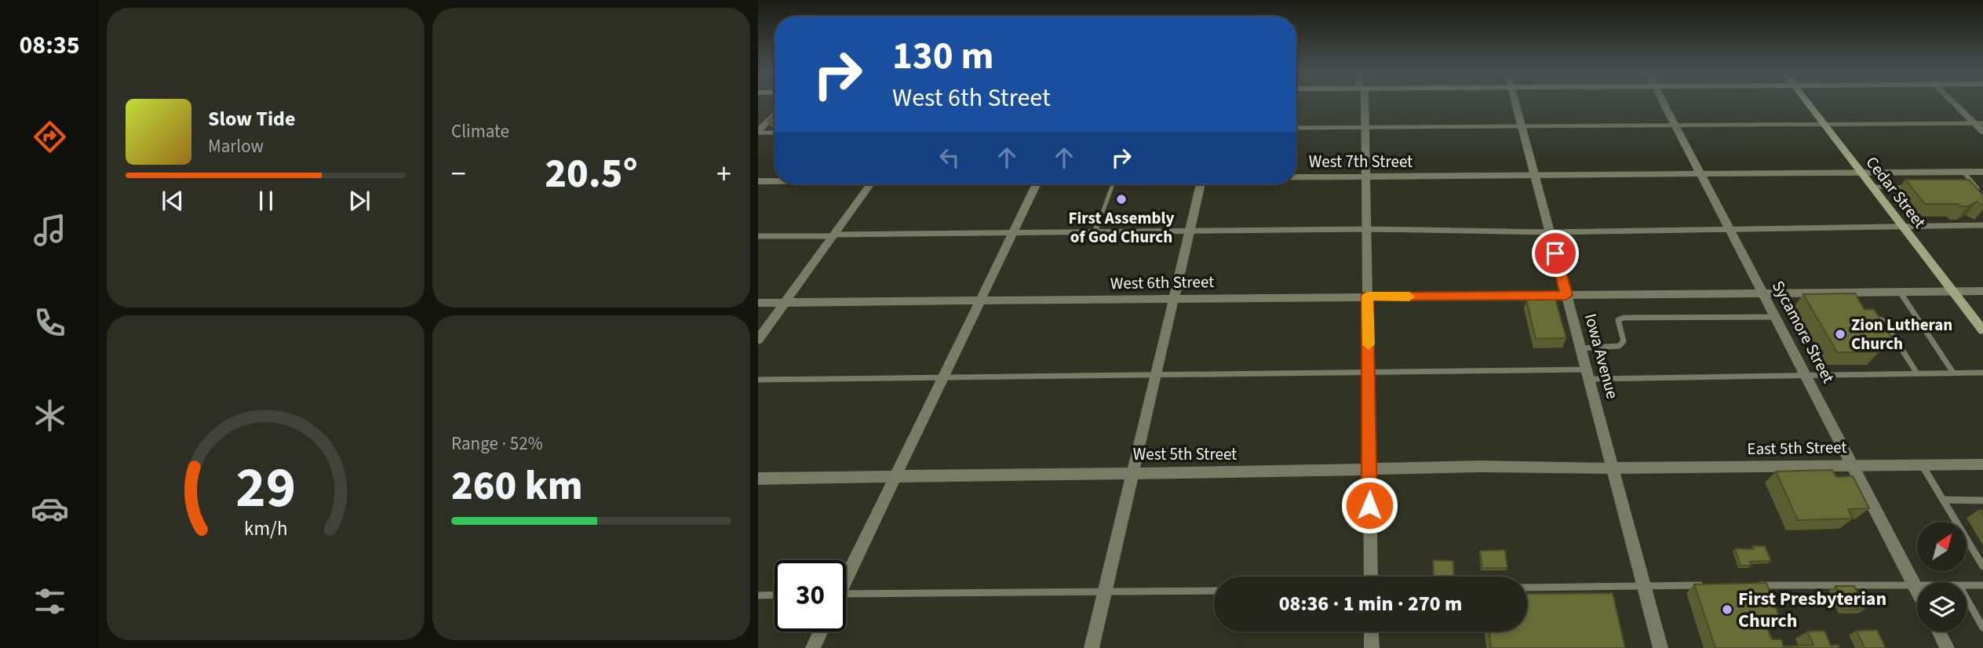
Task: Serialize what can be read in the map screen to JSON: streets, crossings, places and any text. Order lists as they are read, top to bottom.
{
  "streets": {
    "main road": ["Cedar Street"],
    "street": [
      "West 7th Street",
      "West 6th Street",
      "Sycamore Street",
      "Iowa Avenue",
      "East 5th Street",
      "West 5th Street"
    ]
  },
  "crossings": [
    ["West 7th Street", "Cedar Street"],
    ["West 7th Street", "Sycamore Street"],
    ["West 7th Street", "Iowa Avenue"],
    ["Cedar Street", "West 6th Street"],
    ["West 6th Street", "Sycamore Street"],
    ["West 6th Street", "Iowa Avenue"],
    ["Sycamore Street", "East 5th Street"],
    ["Iowa Avenue", "East 5th Street"],
    ["Iowa Avenue", "West 5th Street"],
    ["East 5th Street", "West 5th Street"]
  ],
  "places": ["First Assembly of God Church", "Zion Lutheran Church", "First Presbyterian Church"],
  "north": "top right",
  "page": {
    "tabs": "08:35",
    "tile": [
      "Climate",
      ["Range · 52%", "260 km"]
    ],
    "turn": ["130 m", "West 6th Street"],
    "song": ["Slow Tide", "Marlow"],
    "heat": ["−", "20.5°", "+"],
    "limit": "30",
    "trip": "08:36 · 1 min · 270 m",
    "gauge": ["29", "km/h"]
  }
}
